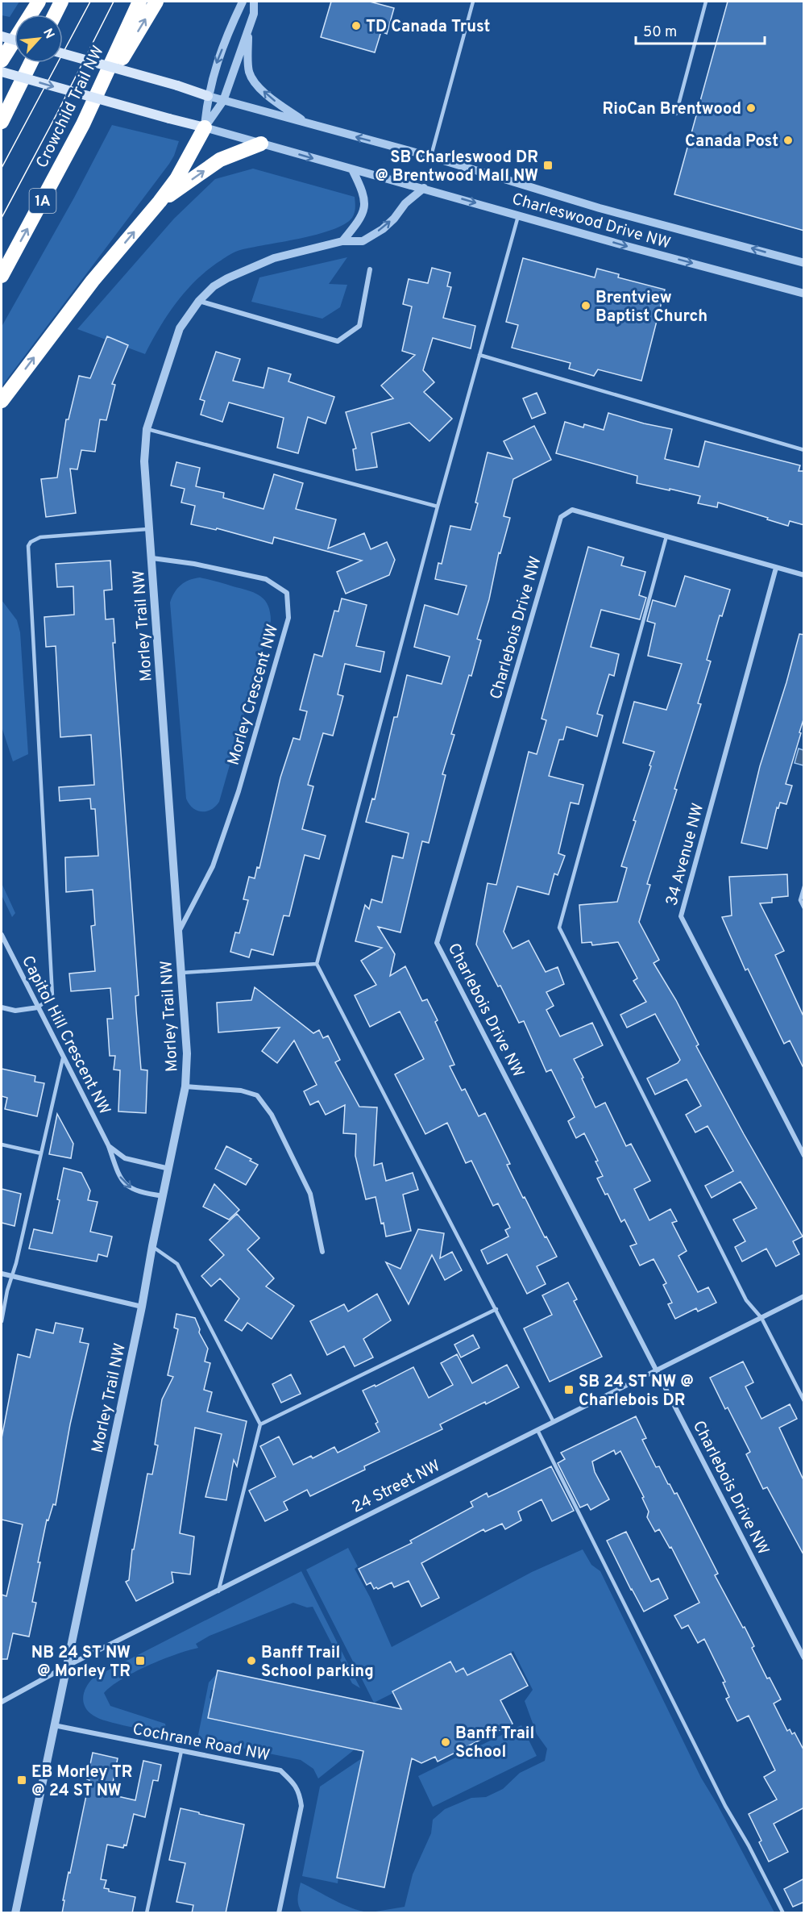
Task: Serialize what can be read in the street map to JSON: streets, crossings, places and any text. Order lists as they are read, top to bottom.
{
  "streets": {
    "highway": ["Crowchild Trail NW", "1A"],
    "street": [
      "Charleswood Drive NW",
      "Morley Trail NW",
      "Charlebois Drive NW",
      "Morley Crescent NW",
      "34 Avenue NW",
      "Capitol Hill Crescent NW",
      "24 Street NW",
      "Cochrane Road NW"
    ]
  },
  "crossings": [
    ["Charleswood Drive NW", "Morley Trail NW"],
    ["Morley Trail NW", "Morley Crescent NW"],
    ["Morley Trail NW", "Capitol Hill Crescent NW"],
    ["Morley Trail NW", "24 Street NW"],
    ["Morley Trail NW", "Cochrane Road NW"],
    ["Charlebois Drive NW", "34 Avenue NW"],
    ["Charlebois Drive NW", "24 Street NW"]
  ],
  "places": {
    "other": [
      "TD Canada Trust",
      "RioCan Brentwood",
      "Canada Post",
      "Brentview Baptist Church",
      "Banff Trail School parking",
      "Banff Trail School"
    ],
    "transit": [
      "SB Charleswood DR @ Brentwood Mall NW",
      "SB 24 ST NW @ Charlebois DR",
      "NB 24 ST NW @ Morley TR",
      "EB Morley TR @ 24 ST NW"
    ]
  },
  "scale_bar": "50 m",
  "north": "top right"
}
